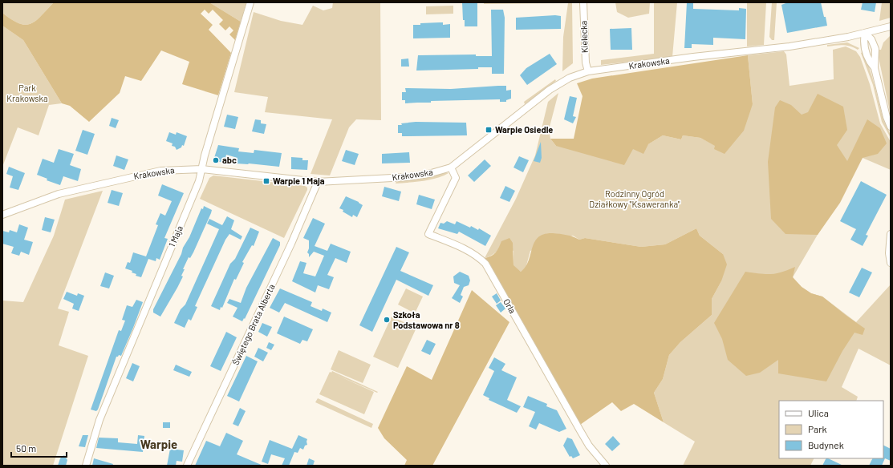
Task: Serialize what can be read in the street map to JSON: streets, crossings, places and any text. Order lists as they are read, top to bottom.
{
  "streets": {
    "street": [
      "Kielecka",
      "Krakowska",
      "1 Maja",
      "Orla",
      "Świętego Brata Alberta"
    ]
  },
  "crossings": [
    ["Kielecka", "Krakowska"],
    ["Krakowska", "1 Maja"],
    ["Krakowska", "Orla"],
    ["Krakowska", "Świętego Brata Alberta"]
  ],
  "districts": ["Warpie"],
  "parks": ["Park Krakowska", "Rodzinny Ogród Działkowy \"Ksaweranka\""],
  "places": {
    "transit": ["Warpie Osiedle", "Warpie 1 Maja"],
    "other": ["abc", "Szkoła Podstawowa nr 8"]
  },
  "legend": ["Ulica", "Park", "Budynek"],
  "scale_bar": "50 m"
}
